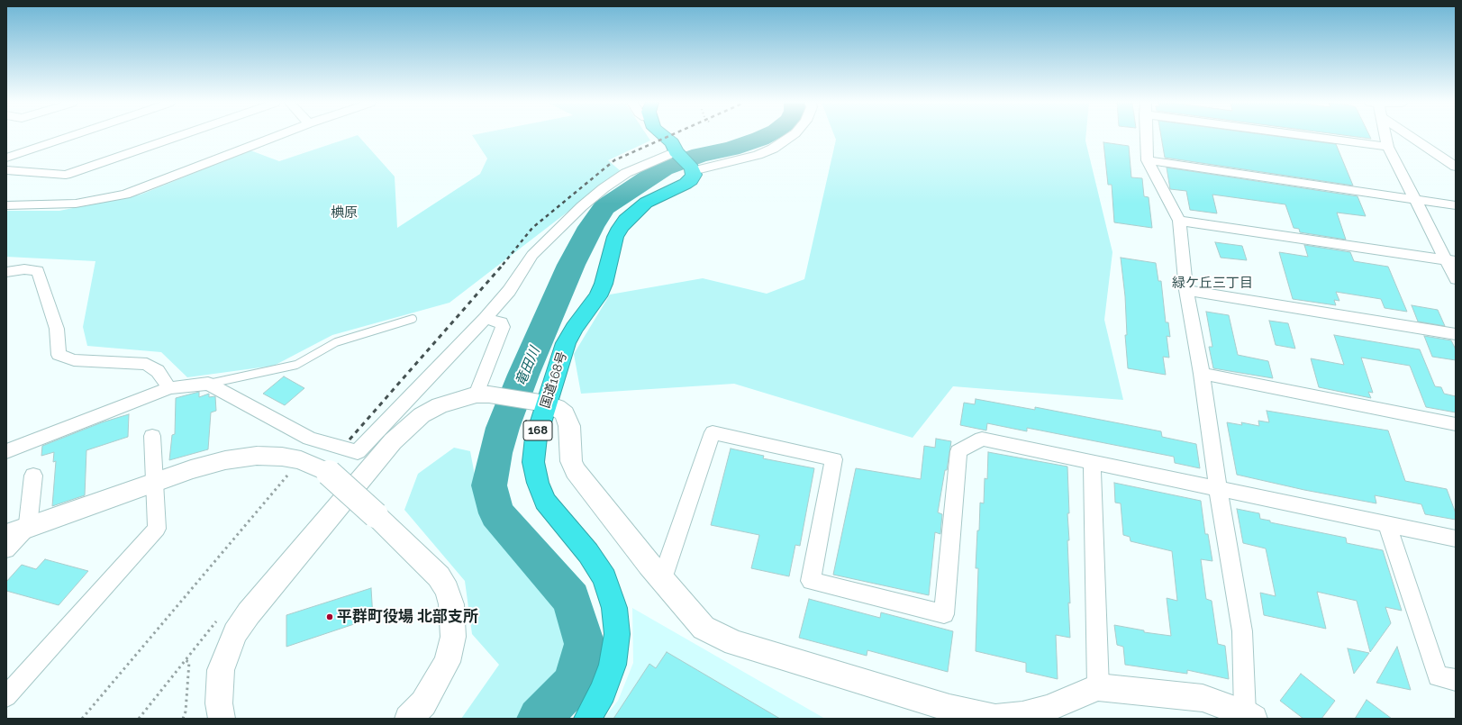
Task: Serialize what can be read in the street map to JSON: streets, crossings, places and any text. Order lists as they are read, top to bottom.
{
  "streets": {
    "highway": ["国道168号", "168"]
  },
  "districts": ["椣原", "緑ケ丘三丁目"],
  "water": ["竜田川"],
  "places": ["平群町役場 北部支所"]
}
